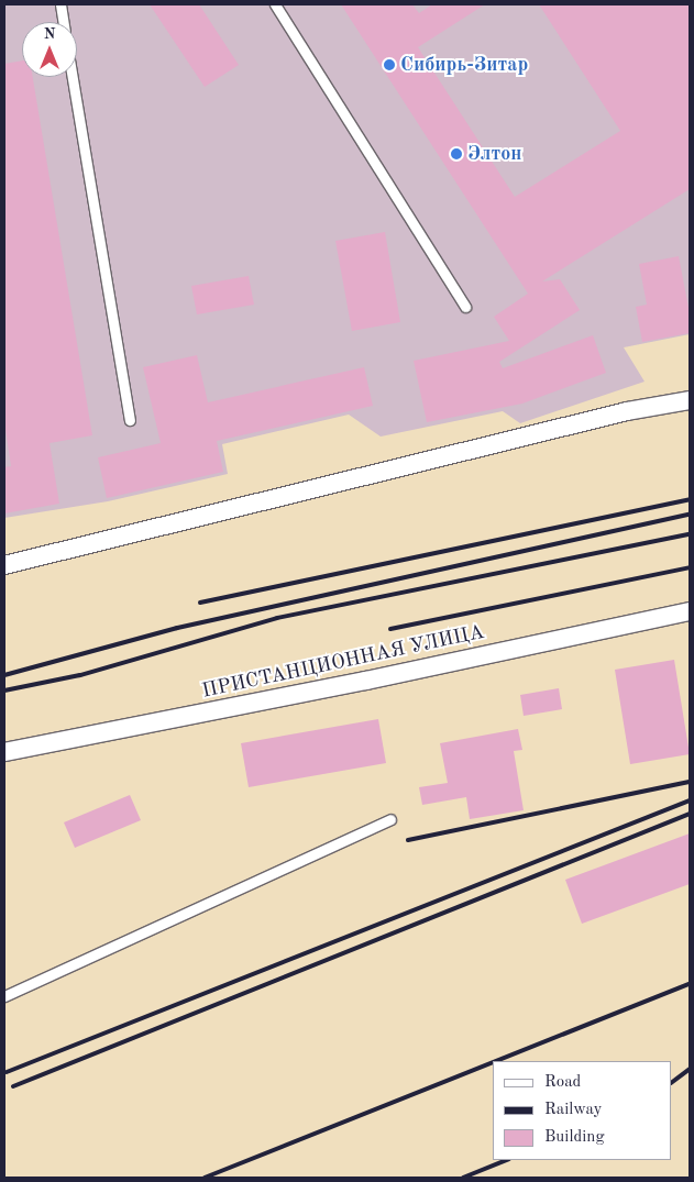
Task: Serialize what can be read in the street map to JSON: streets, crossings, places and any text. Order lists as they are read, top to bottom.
{
  "streets": {
    "street": ["ПРИСТАНЦИОННАЯ УЛИЦА"]
  },
  "places": ["Сибирь-Зитар", "Элтон"],
  "legend": ["Road", "Railway", "Building"],
  "north": "top"
}
